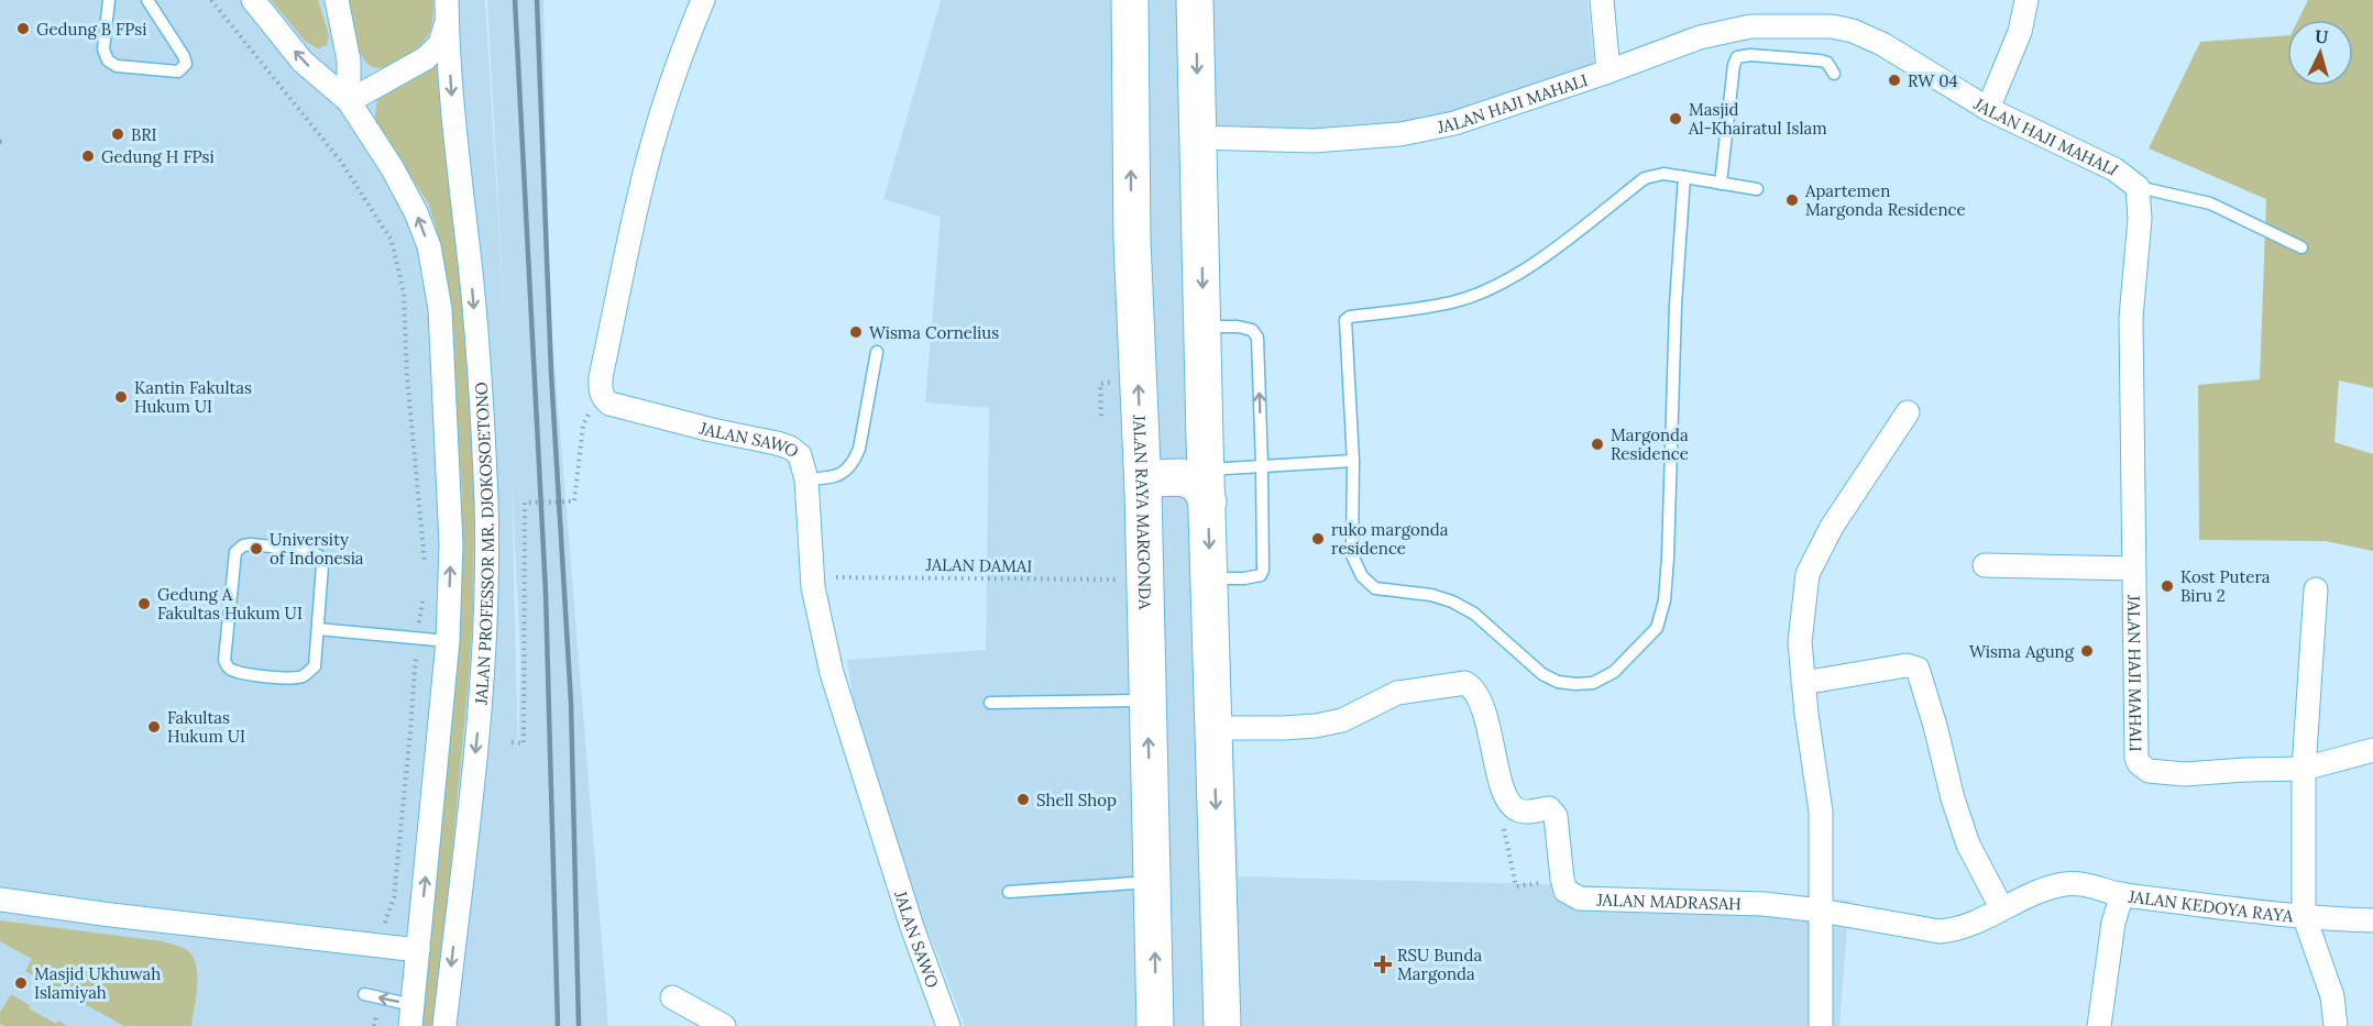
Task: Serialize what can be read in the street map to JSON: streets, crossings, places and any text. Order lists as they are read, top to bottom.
{
  "streets": {
    "main road": ["JALAN RAYA MARGONDA"],
    "street": [
      "JALAN HAJI MAHALI",
      "JALAN SAWO",
      "JALAN PROFESSOR MR. DJOKOSOETONO",
      "JALAN MADRASAH",
      "JALAN KEDOYA RAYA"
    ],
    "path": ["JALAN DAMAI"]
  },
  "crossings": [
    ["JALAN SAWO", "JALAN DAMAI"],
    ["JALAN RAYA MARGONDA", "JALAN DAMAI"],
    ["JALAN MADRASAH", "JALAN KEDOYA RAYA"]
  ],
  "places": {
    "other": [
      "Gedung B FPsi",
      "RW 04",
      "Masjid Al-Khairatul Islam",
      "BRI",
      "Gedung H FPsi",
      "Apartemen Margonda Residence",
      "Wisma Cornelius",
      "Kantin Fakultas Hukum UI",
      "Margonda Residence",
      "ruko margonda residence",
      "University of Indonesia",
      "Kost Putera Biru 2",
      "Gedung A Fakultas Hukum UI",
      "Wisma Agung",
      "Fakultas Hukum UI",
      "Shell Shop",
      "Masjid Ukhuwah Islamiyah"
    ],
    "health": ["RSU Bunda Margonda"]
  },
  "north": "top"
}
